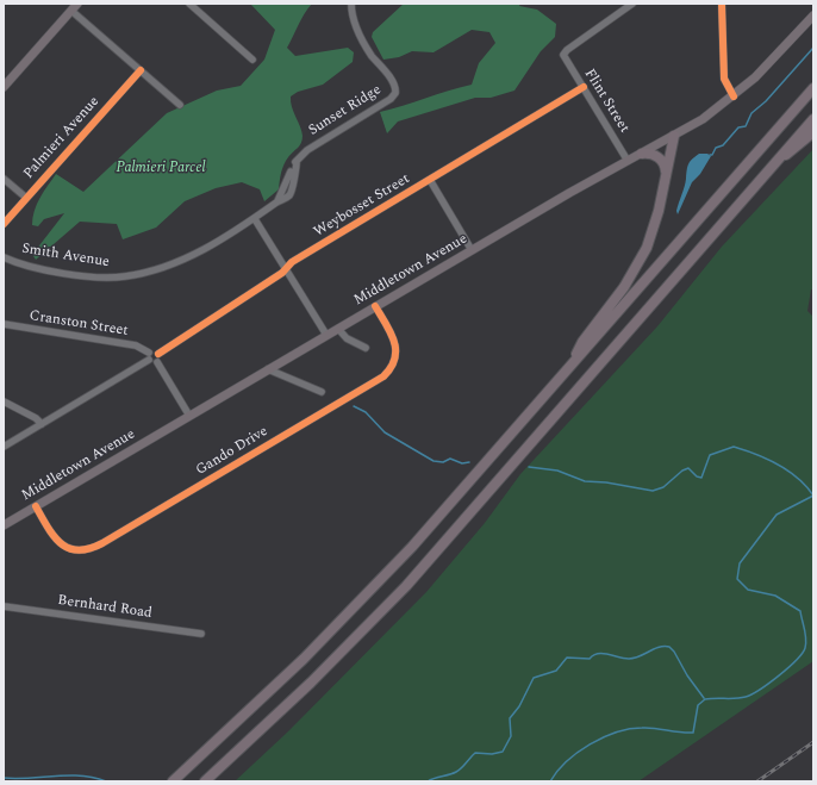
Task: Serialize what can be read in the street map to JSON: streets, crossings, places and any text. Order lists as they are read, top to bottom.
{
  "streets": {
    "main road": ["Middletown Avenue"],
    "street": [
      "Flint Street",
      "Sunset Ridge",
      "Palmieri Avenue",
      "Weybosset Street",
      "Smith Avenue",
      "Cranston Street",
      "Gando Drive",
      "Bernhard Road"
    ]
  },
  "crossings": [
    ["Flint Street", "Weybosset Street"],
    ["Flint Street", "Middletown Avenue"],
    ["Sunset Ridge", "Smith Avenue"],
    ["Middletown Avenue", "Gando Drive"]
  ],
  "parks": ["Palmieri Parcel"]
}
